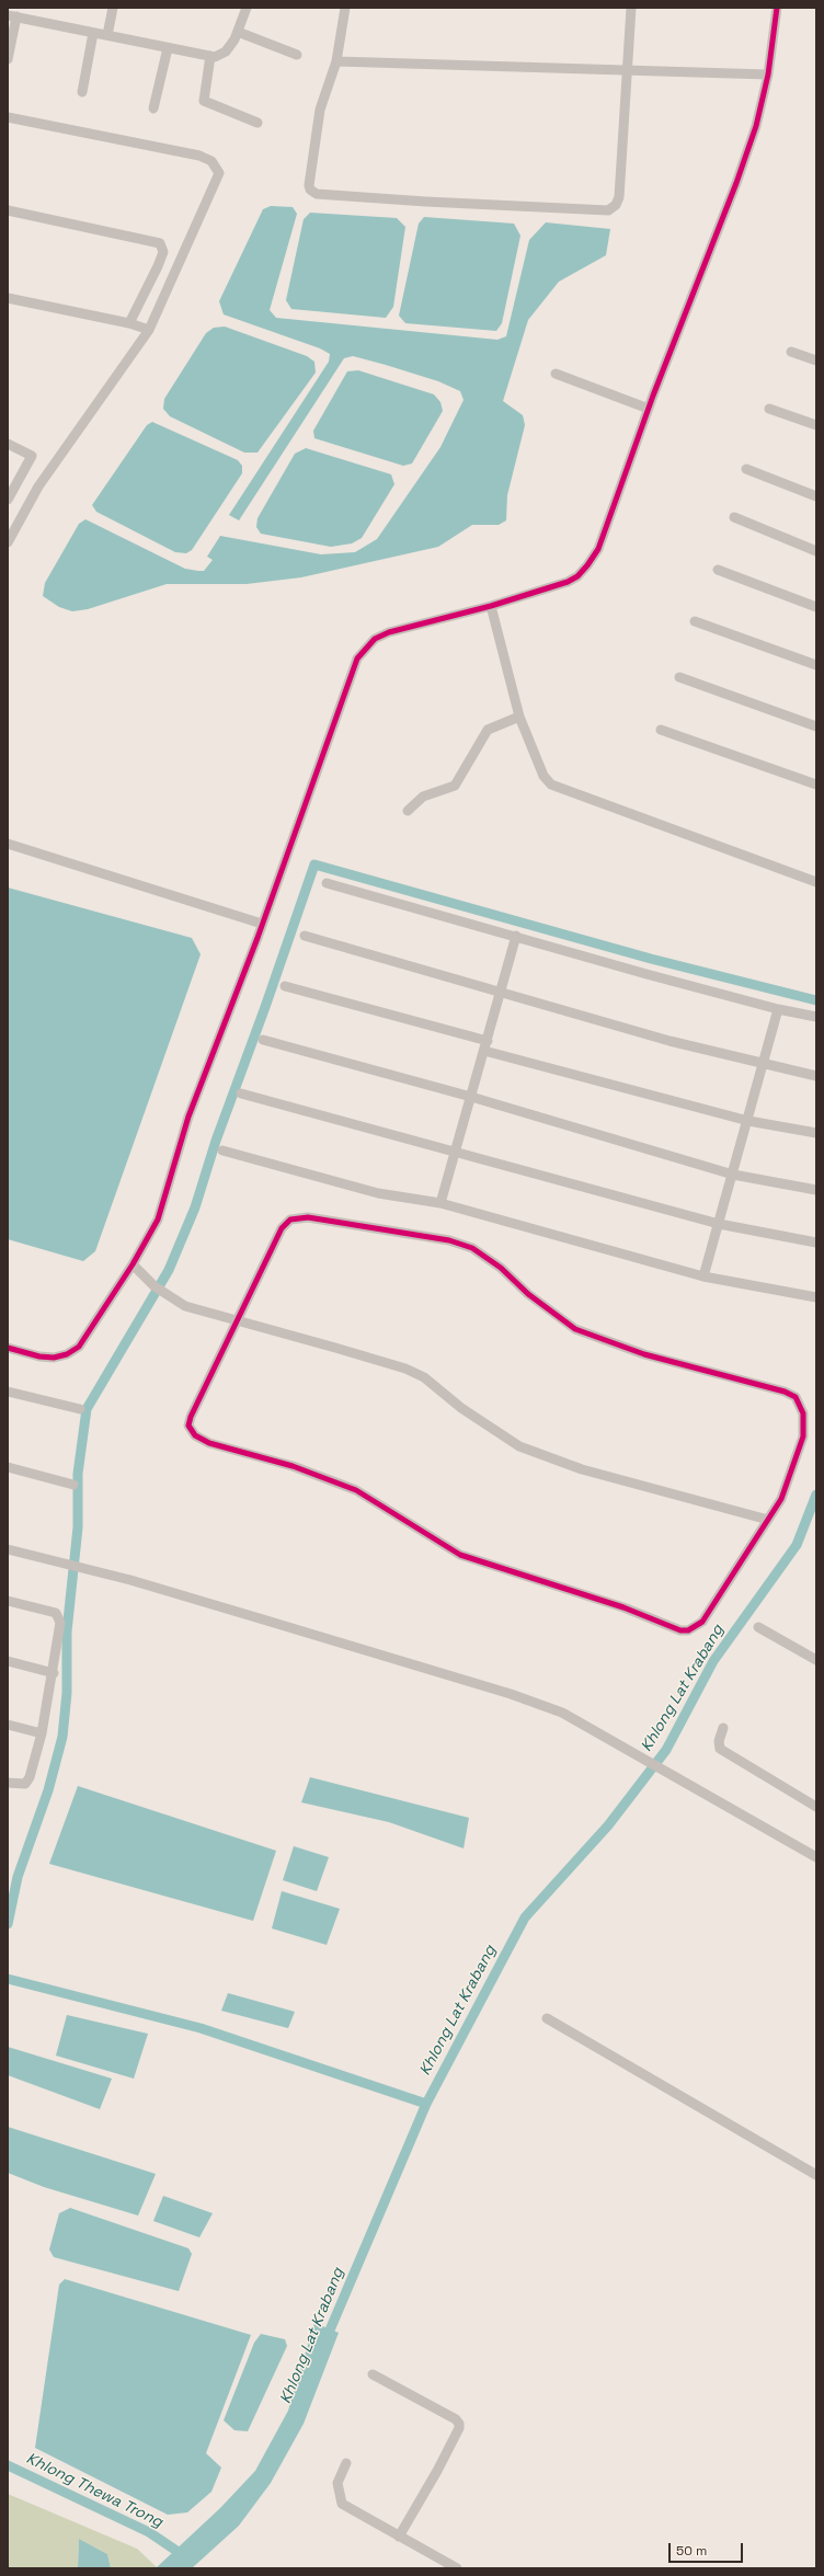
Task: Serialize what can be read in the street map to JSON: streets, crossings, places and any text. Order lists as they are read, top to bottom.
{
  "water": ["Khlong Lat Krabang", "Khlong Thewa Trong"],
  "scale_bar": "50 m"
}
